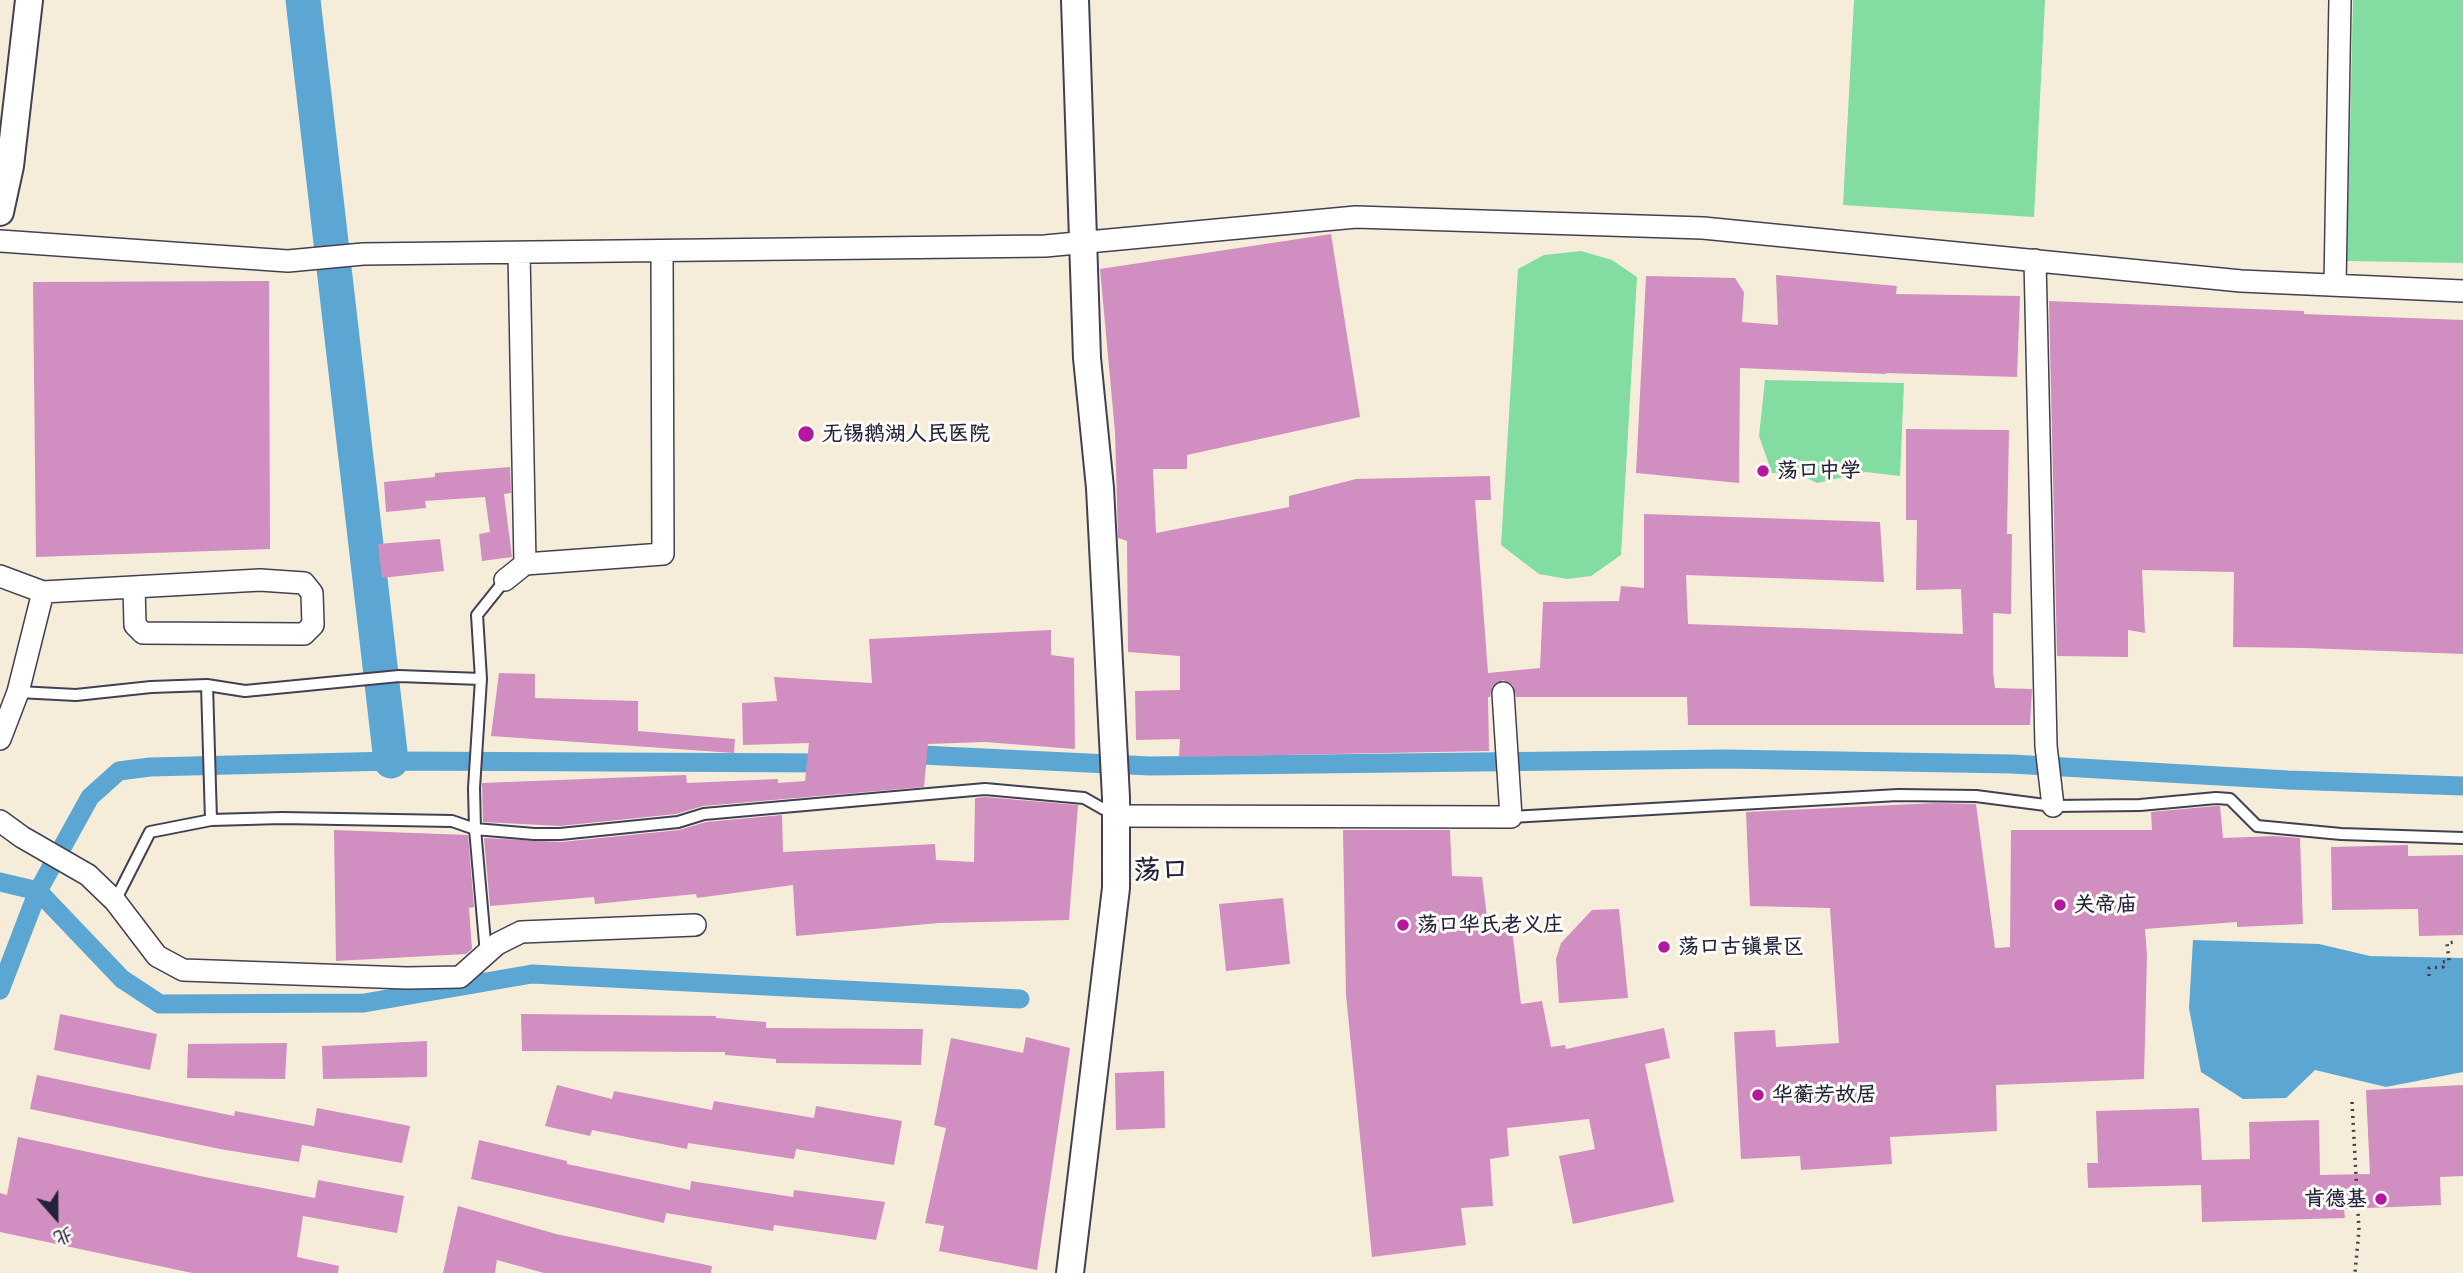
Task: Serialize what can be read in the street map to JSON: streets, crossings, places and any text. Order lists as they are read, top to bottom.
{
  "districts": ["荡口"],
  "places": [
    "无锡鹅湖人民医院",
    "荡口中学",
    "关帝庙",
    "荡口华氏老义庄",
    "荡口古镇景区",
    "华蘅芳故居",
    "肯德基"
  ],
  "north": "bottom"
}
